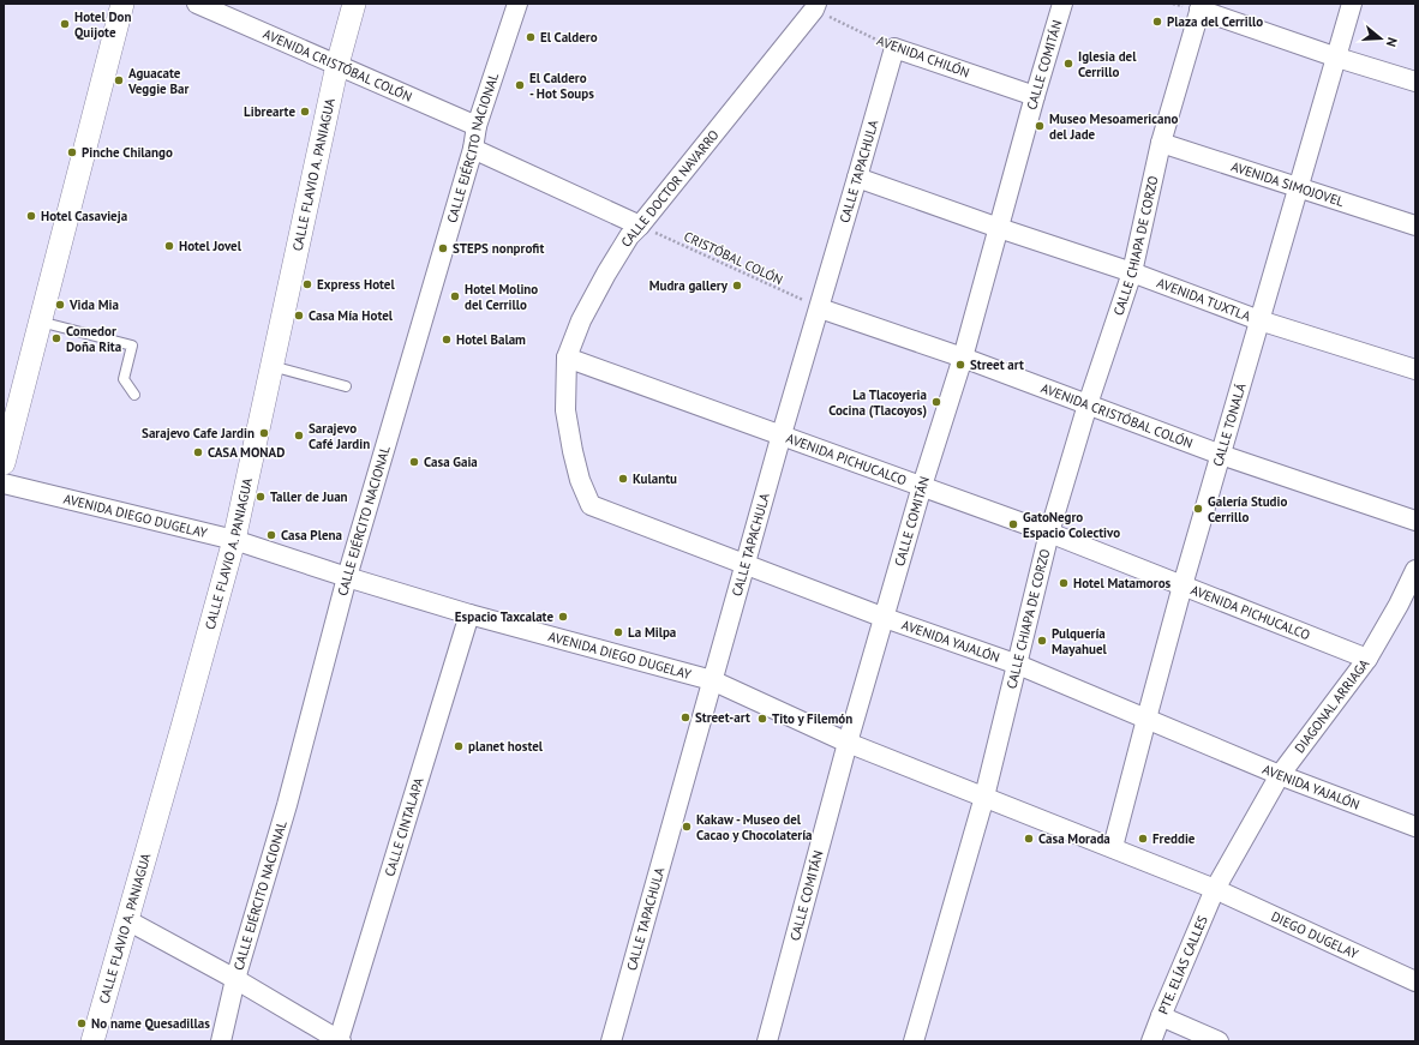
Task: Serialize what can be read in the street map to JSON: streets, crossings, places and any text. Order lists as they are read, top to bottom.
{
  "streets": {
    "street": [
      "AVENIDA CHILÓN",
      "AVENIDA CRISTÓBAL COLÓN",
      "CALLE COMITÁN",
      "CALLE EJÉRCITO NACIONAL",
      "CALLE TAPACHULA",
      "CALLE FLAVIO A. PANIAGUA",
      "AVENIDA SIMOJOVEL",
      "CALLE DOCTOR NAVARRO",
      "CALLE CHIAPA DE CORZO",
      "AVENIDA TUXTLA",
      "CALLE TONALÁ",
      "AVENIDA PICHUCALCO",
      "AVENIDA DIEGO DUGELAY",
      "AVENIDA YAJALÓN",
      "DIAGONAL ARRIAGA",
      "CALLE CINTALAPA",
      "DIEGO DUGELAY",
      "PTE. ELÍAS CALLES"
    ],
    "path": ["CRISTÓBAL COLÓN"]
  },
  "crossings": [
    ["AVENIDA CHILÓN", "CALLE COMITÁN"],
    ["AVENIDA CHILÓN", "CALLE TAPACHULA"],
    ["AVENIDA CHILÓN", "CALLE DOCTOR NAVARRO"],
    ["AVENIDA CRISTÓBAL COLÓN", "CALLE COMITÁN"],
    ["AVENIDA CRISTÓBAL COLÓN", "CALLE EJÉRCITO NACIONAL"],
    ["AVENIDA CRISTÓBAL COLÓN", "CALLE TAPACHULA"],
    ["AVENIDA CRISTÓBAL COLÓN", "CALLE FLAVIO A. PANIAGUA"],
    ["AVENIDA CRISTÓBAL COLÓN", "CALLE CHIAPA DE CORZO"],
    ["AVENIDA CRISTÓBAL COLÓN", "CRISTÓBAL COLÓN"],
    ["AVENIDA CRISTÓBAL COLÓN", "CALLE TONALÁ"],
    ["CALLE COMITÁN", "AVENIDA TUXTLA"],
    ["CALLE COMITÁN", "AVENIDA PICHUCALCO"],
    ["CALLE COMITÁN", "AVENIDA DIEGO DUGELAY"],
    ["CALLE COMITÁN", "AVENIDA YAJALÓN"],
    ["CALLE EJÉRCITO NACIONAL", "AVENIDA DIEGO DUGELAY"],
    ["CALLE TAPACHULA", "CRISTÓBAL COLÓN"],
    ["CALLE TAPACHULA", "AVENIDA TUXTLA"],
    ["CALLE TAPACHULA", "AVENIDA PICHUCALCO"],
    ["CALLE TAPACHULA", "AVENIDA DIEGO DUGELAY"],
    ["CALLE TAPACHULA", "AVENIDA YAJALÓN"],
    ["CALLE FLAVIO A. PANIAGUA", "AVENIDA DIEGO DUGELAY"],
    ["AVENIDA SIMOJOVEL", "CALLE CHIAPA DE CORZO"],
    ["AVENIDA SIMOJOVEL", "CALLE TONALÁ"],
    ["CALLE DOCTOR NAVARRO", "CRISTÓBAL COLÓN"],
    ["CALLE DOCTOR NAVARRO", "AVENIDA PICHUCALCO"],
    ["CALLE DOCTOR NAVARRO", "AVENIDA YAJALÓN"],
    ["CALLE CHIAPA DE CORZO", "AVENIDA TUXTLA"],
    ["CALLE CHIAPA DE CORZO", "AVENIDA PICHUCALCO"],
    ["CALLE CHIAPA DE CORZO", "AVENIDA DIEGO DUGELAY"],
    ["CALLE CHIAPA DE CORZO", "AVENIDA YAJALÓN"],
    ["AVENIDA TUXTLA", "CALLE TONALÁ"],
    ["CALLE TONALÁ", "AVENIDA PICHUCALCO"],
    ["CALLE TONALÁ", "AVENIDA DIEGO DUGELAY"],
    ["CALLE TONALÁ", "AVENIDA YAJALÓN"],
    ["AVENIDA PICHUCALCO", "DIAGONAL ARRIAGA"],
    ["AVENIDA DIEGO DUGELAY", "DIAGONAL ARRIAGA"],
    ["AVENIDA DIEGO DUGELAY", "CALLE CINTALAPA"],
    ["AVENIDA DIEGO DUGELAY", "DIEGO DUGELAY"],
    ["AVENIDA DIEGO DUGELAY", "PTE. ELÍAS CALLES"],
    ["AVENIDA YAJALÓN", "DIAGONAL ARRIAGA"],
    ["DIAGONAL ARRIAGA", "DIEGO DUGELAY"],
    ["DIAGONAL ARRIAGA", "PTE. ELÍAS CALLES"],
    ["DIEGO DUGELAY", "PTE. ELÍAS CALLES"]
  ],
  "places": [
    "Plaza del Cerrillo",
    "Hotel Don Quijote",
    "El Caldero",
    "Iglesia del Cerrillo",
    "Aguacate Veggie Bar",
    "El Caldero - Hot Soups",
    "Librearte",
    "Museo Mesoamericano del Jade",
    "Pinche Chilango",
    "Hotel Casavieja",
    "Hotel Jovel",
    "STEPS nonprofit",
    "Express Hotel",
    "Mudra gallery",
    "Hotel Molino del Cerrillo",
    "Vida Mia",
    "Casa Mía Hotel",
    "Comedor Doña Rita",
    "Hotel Balam",
    "Street art",
    "La Tlacoyeria Cocina (Tlacoyos)",
    "Sarajevo Cafe Jardin",
    "Sarajevo Café Jardin",
    "CASA MONAD",
    "Casa Gaia",
    "Kulantu",
    "Taller de Juan",
    "Galería Studio Cerrillo",
    "GatoNegro Espacio Colectivo",
    "Casa Plena",
    "Hotel Matamoros",
    "Espacio Taxcalate",
    "La Milpa",
    "Pulquería Mayahuel",
    "Street-art",
    "Tito y Filemón",
    "planet hostel",
    "Kakaw - Museo del Cacao y Chocolatería",
    "Casa Morada",
    "Freddie",
    "No name Quesadillas"
  ],
  "north": "right"
}
